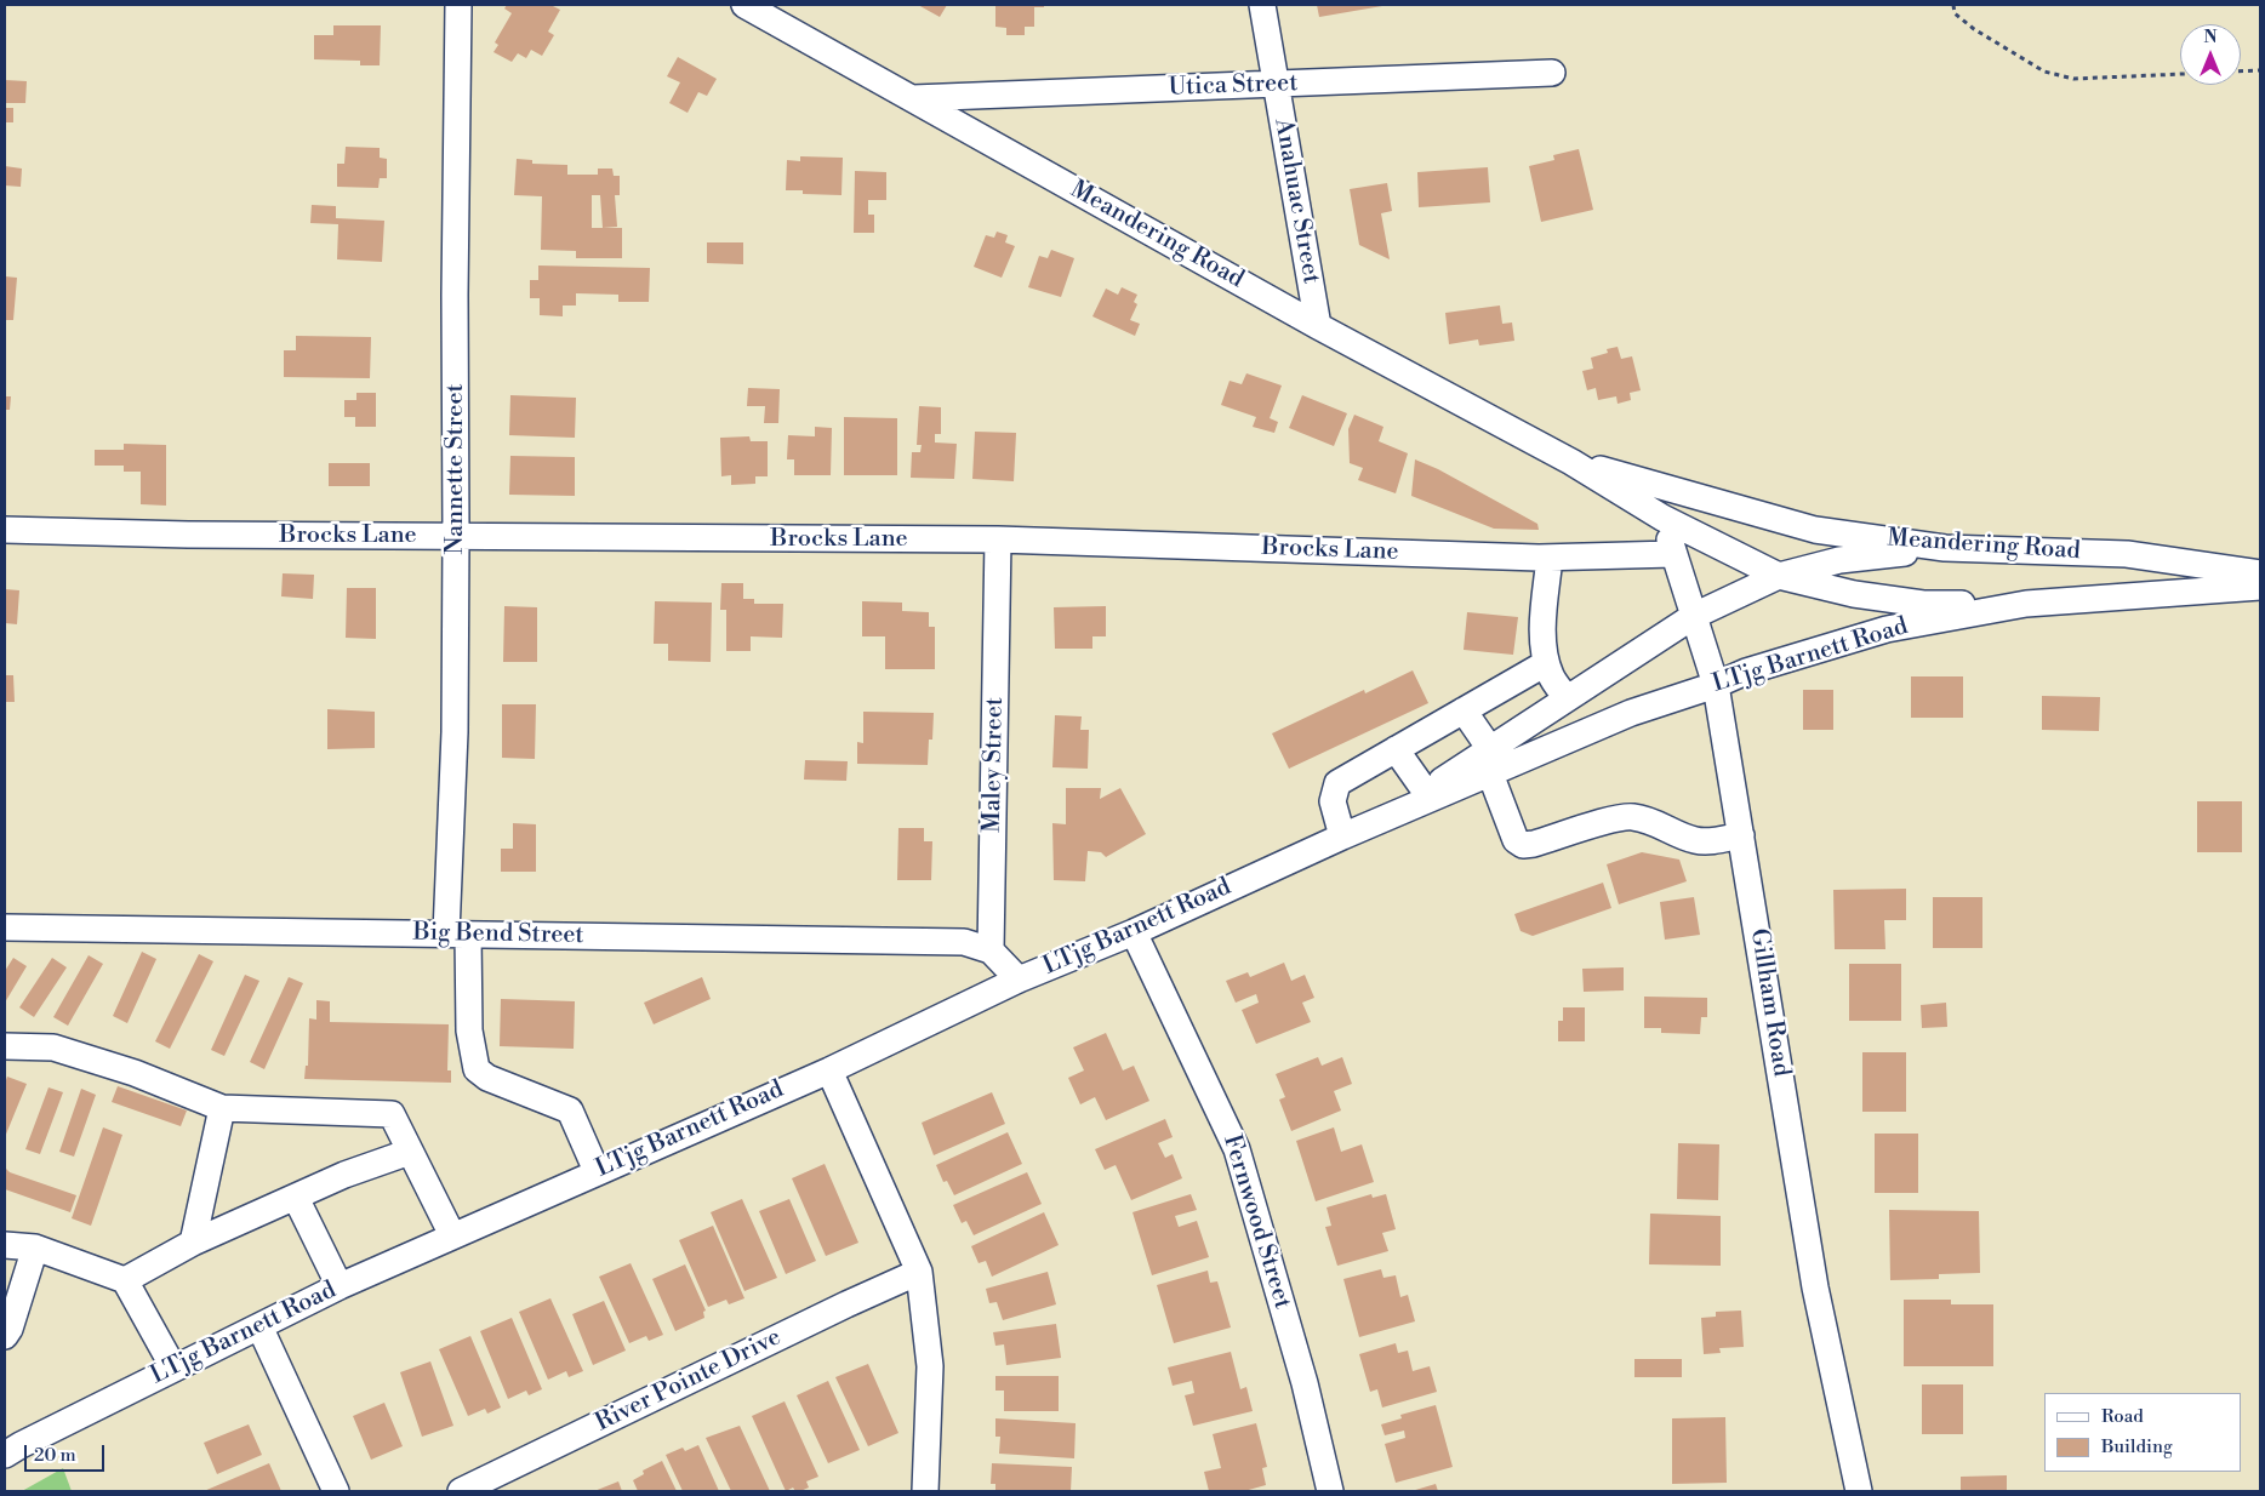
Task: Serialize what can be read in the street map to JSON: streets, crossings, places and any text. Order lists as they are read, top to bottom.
{
  "streets": {
    "street": [
      "Utica Street",
      "Anahuac Street",
      "Meandering Road",
      "Nannette Street",
      "Brocks Lane",
      "LTjg Barnett Road",
      "Maley Street",
      "Big Bend Street",
      "Gillham Road",
      "Fernwood Street",
      "River Pointe Drive"
    ]
  },
  "crossings": [
    ["Utica Street", "Anahuac Street"],
    ["Utica Street", "Meandering Road"],
    ["Anahuac Street", "Meandering Road"],
    ["Meandering Road", "LTjg Barnett Road"],
    ["Meandering Road", "Gillham Road"],
    ["Nannette Street", "Brocks Lane"],
    ["Nannette Street", "LTjg Barnett Road"],
    ["Nannette Street", "Big Bend Street"],
    ["Brocks Lane", "Maley Street"],
    ["Brocks Lane", "Gillham Road"],
    ["LTjg Barnett Road", "Gillham Road"],
    ["LTjg Barnett Road", "Fernwood Street"],
    ["Maley Street", "Big Bend Street"]
  ],
  "legend": ["Road", "Building"],
  "scale_bar": "20 m",
  "north": "top"
}
